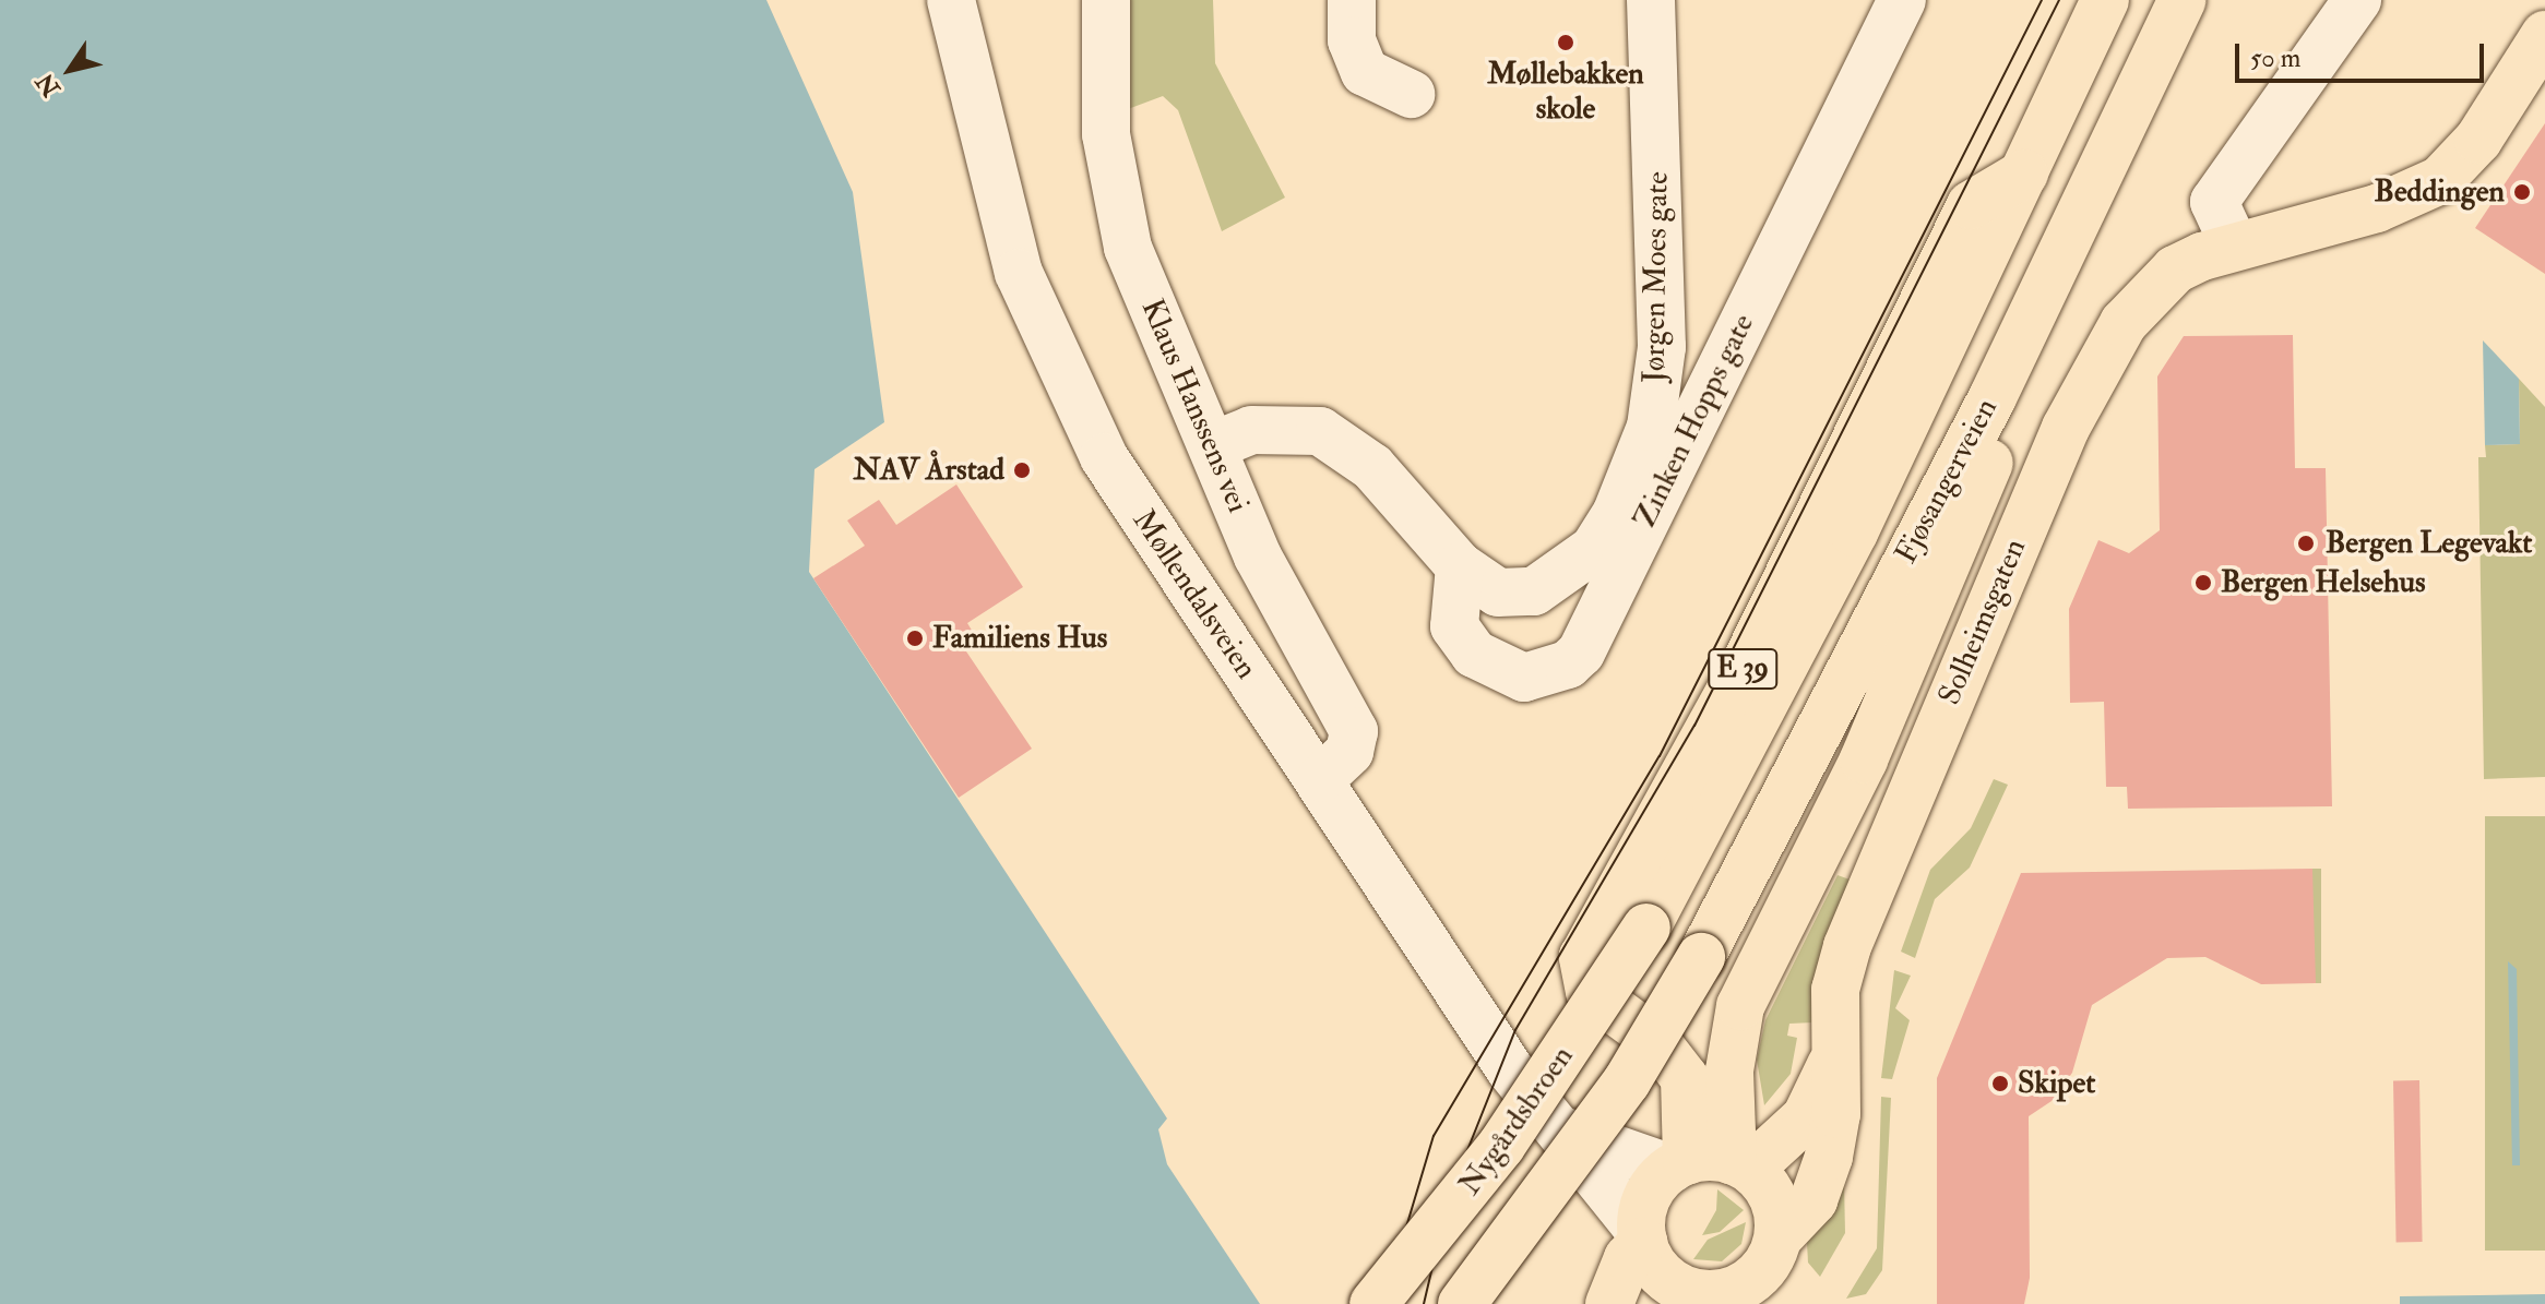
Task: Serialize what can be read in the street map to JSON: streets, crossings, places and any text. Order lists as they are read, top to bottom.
{
  "streets": {
    "main road": [
      "Fjøsangerveien",
      "Solheimsgaten",
      "E 39",
      "Nygårdsbroen"
    ],
    "street": [
      "Jørgen Moes gate",
      "Klaus Hanssens vei",
      "Zinken Hopps gate",
      "Møllendalsveien"
    ]
  },
  "crossings": [
    ["Jørgen Moes gate", "Klaus Hanssens vei"],
    ["Jørgen Moes gate", "Zinken Hopps gate"],
    ["Klaus Hanssens vei", "Møllendalsveien"],
    ["Fjøsangerveien", "E 39"],
    ["Fjøsangerveien", "Nygårdsbroen"],
    ["Møllendalsveien", "Solheimsgaten"],
    ["Møllendalsveien", "E 39"],
    ["Solheimsgaten", "E 39"]
  ],
  "places": [
    "Møllebakken skole",
    "Beddingen",
    "NAV Årstad",
    "Bergen Legevakt",
    "Bergen Helsehus",
    "Familiens Hus",
    "Skipet"
  ],
  "scale_bar": "50 m",
  "north": "bottom left"
}
